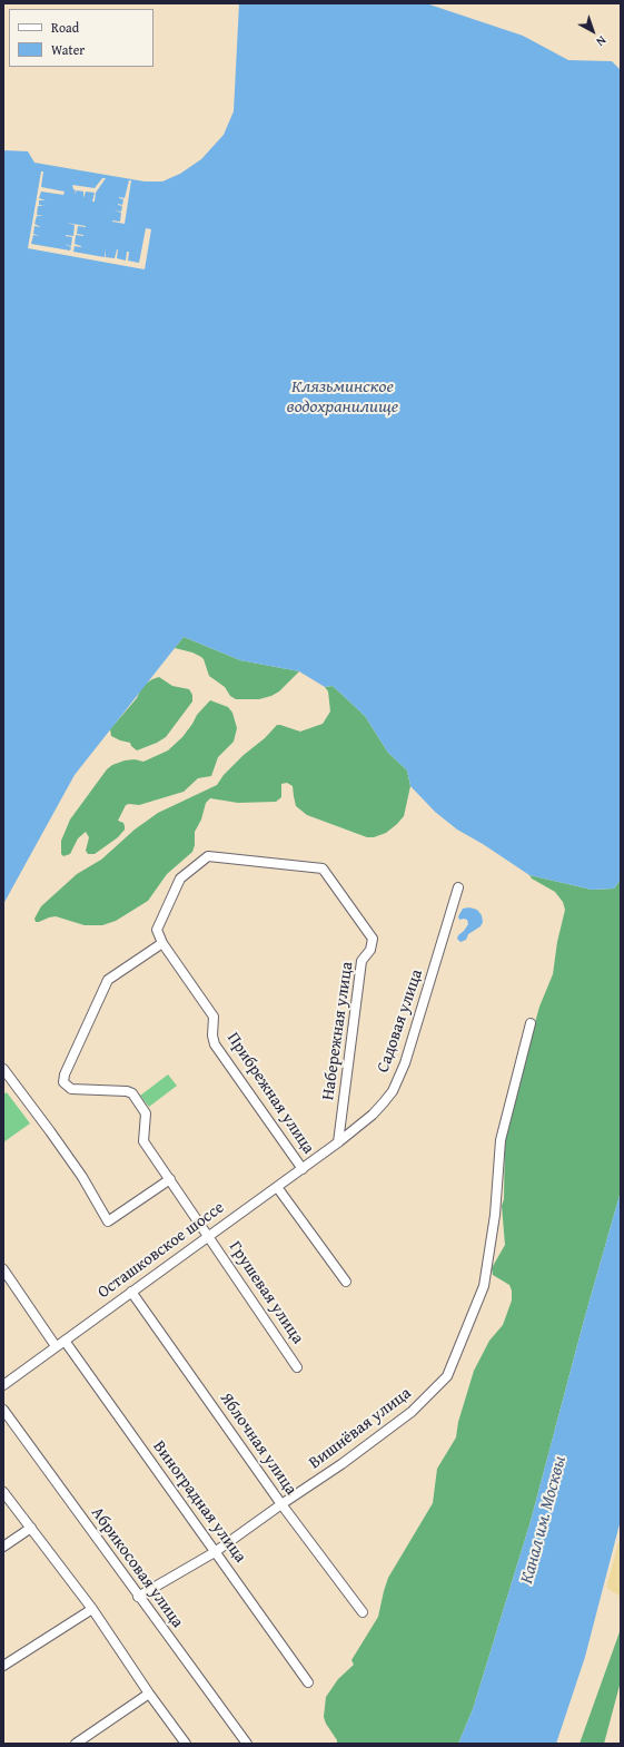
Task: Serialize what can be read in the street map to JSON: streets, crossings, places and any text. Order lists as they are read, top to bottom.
{
  "streets": {
    "street": [
      "Садовая улица",
      "Набережная улица",
      "Прибрежная улица",
      "Осташковское шоссе",
      "Грушевая улица",
      "Вишнёвая улица",
      "Яблочная улица",
      "Виноградная улица",
      "Абрикосовая улица"
    ]
  },
  "crossings": [
    ["Садовая улица", "Набережная улица"],
    ["Садовая улица", "Осташковское шоссе"],
    ["Набережная улица", "Прибрежная улица"],
    ["Набережная улица", "Осташковское шоссе"],
    ["Набережная улица", "Грушевая улица"],
    ["Прибрежная улица", "Осташковское шоссе"],
    ["Прибрежная улица", "Грушевая улица"],
    ["Осташковское шоссе", "Грушевая улица"],
    ["Осташковское шоссе", "Яблочная улица"],
    ["Осташковское шоссе", "Виноградная улица"],
    ["Вишнёвая улица", "Яблочная улица"],
    ["Вишнёвая улица", "Виноградная улица"],
    ["Вишнёвая улица", "Абрикосовая улица"]
  ],
  "water": ["Клязьминское водохранилище", "Канал им. Москвы"],
  "legend": ["Road", "Water"],
  "north": "bottom right"
}
